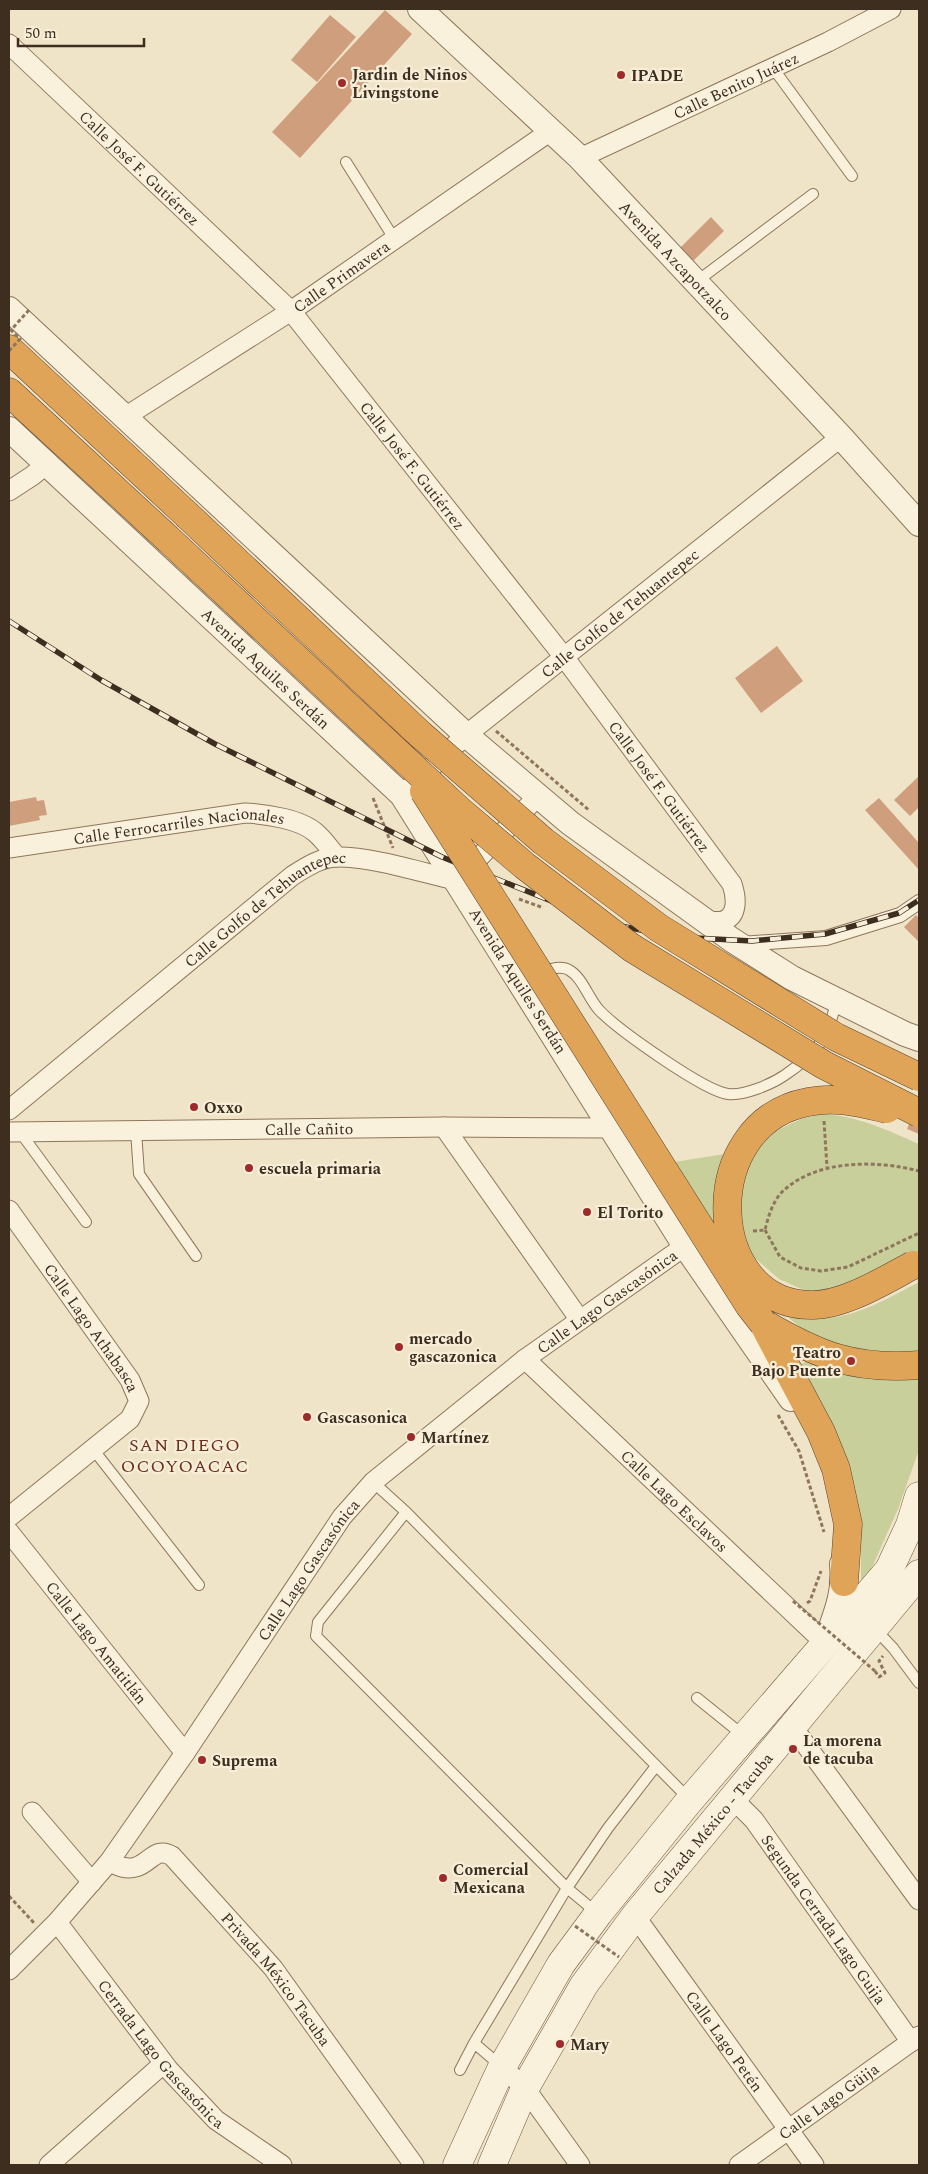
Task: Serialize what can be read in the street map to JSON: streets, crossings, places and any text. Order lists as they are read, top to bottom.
{
  "streets": {
    "highway": ["Avenida Aquiles Serdán"],
    "main road": ["Calzada México - Tacuba"],
    "street": [
      "Calle Benito Juárez",
      "Calle José F. Gutiérrez",
      "Avenida Azcapotzalco",
      "Calle Primavera",
      "Calle Golfo de Tehuantepec",
      "Calle Ferrocarriles Nacionales",
      "Calle Cañito",
      "Calle Lago Gascasónica",
      "Calle Lago Athabasca",
      "Calle Lago Esclavos",
      "Calle Lago Amatitlán",
      "Segunda Cerrada Lago Guija",
      "Privada México Tacuba",
      "Calle Lago Petén",
      "Cerrada Lago Gascasónica",
      "Calle Lago Güija"
    ]
  },
  "crossings": [
    ["Calle Benito Juárez", "Avenida Azcapotzalco"],
    ["Calle José F. Gutiérrez", "Calle Primavera"],
    ["Calle José F. Gutiérrez", "Calle Golfo de Tehuantepec"],
    ["Avenida Azcapotzalco", "Calle Primavera"],
    ["Avenida Azcapotzalco", "Calle Golfo de Tehuantepec"],
    ["Calle Golfo de Tehuantepec", "Avenida Aquiles Serdán"],
    ["Calle Golfo de Tehuantepec", "Calle Ferrocarriles Nacionales"],
    ["Avenida Aquiles Serdán", "Calle Cañito"],
    ["Avenida Aquiles Serdán", "Calle Lago Gascasónica"],
    ["Avenida Aquiles Serdán", "Calle Lago Esclavos"],
    ["Avenida Aquiles Serdán", "Calzada México - Tacuba"],
    ["Calle Lago Gascasónica", "Calle Lago Esclavos"],
    ["Calle Lago Gascasónica", "Calle Lago Amatitlán"],
    ["Calle Lago Gascasónica", "Privada México Tacuba"],
    ["Calle Lago Gascasónica", "Cerrada Lago Gascasónica"],
    ["Calle Lago Esclavos", "Calzada México - Tacuba"],
    ["Calzada México - Tacuba", "Segunda Cerrada Lago Guija"],
    ["Calzada México - Tacuba", "Calle Lago Petén"],
    ["Segunda Cerrada Lago Guija", "Calle Lago Güija"],
    ["Calle Lago Petén", "Calle Lago Güija"]
  ],
  "districts": ["SAN DIEGO OCOYOACAC"],
  "places": [
    "IPADE",
    "Jardin de Niños Livingstone",
    "Oxxo",
    "escuela primaria",
    "El Torito",
    "mercado gascazonica",
    "Teatro Bajo Puente",
    "Gascasonica",
    "Martínez",
    "La morena de tacuba",
    "Suprema",
    "Comercial Mexicana",
    "Mary"
  ],
  "scale_bar": "50 m"
}
